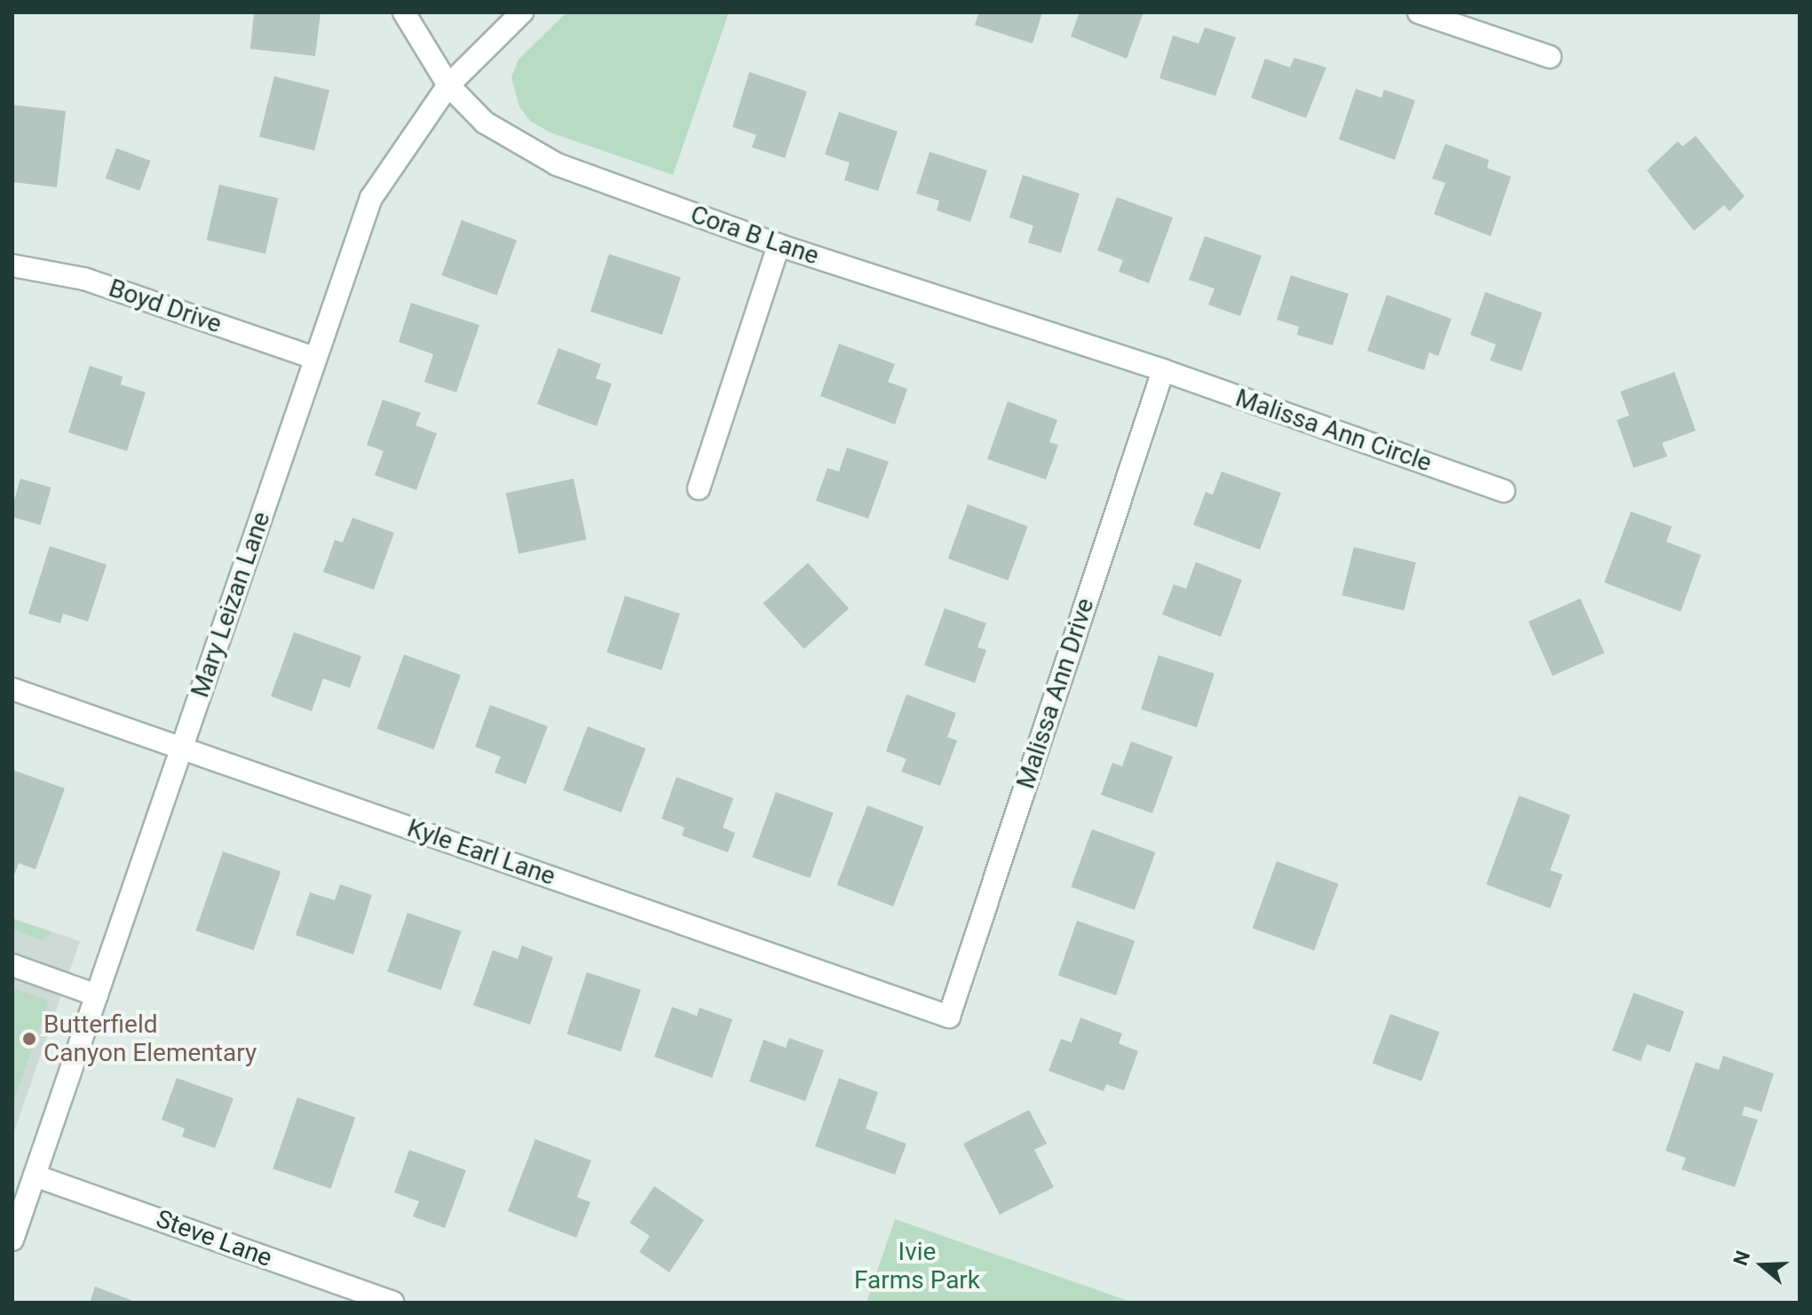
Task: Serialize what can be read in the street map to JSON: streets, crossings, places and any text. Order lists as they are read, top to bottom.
{
  "streets": {
    "street": [
      "Cora B Lane",
      "Boyd Drive",
      "Malissa Ann Circle",
      "Mary Leizan Lane",
      "Malissa Ann Drive",
      "Kyle Earl Lane",
      "Steve Lane"
    ]
  },
  "crossings": [
    ["Cora B Lane", "Malissa Ann Circle"],
    ["Cora B Lane", "Mary Leizan Lane"],
    ["Cora B Lane", "Malissa Ann Drive"],
    ["Boyd Drive", "Mary Leizan Lane"],
    ["Malissa Ann Circle", "Malissa Ann Drive"],
    ["Mary Leizan Lane", "Kyle Earl Lane"],
    ["Mary Leizan Lane", "Steve Lane"],
    ["Malissa Ann Drive", "Kyle Earl Lane"]
  ],
  "parks": ["Ivie Farms Park"],
  "places": ["Butterfield Canyon Elementary"],
  "north": "left"
}
